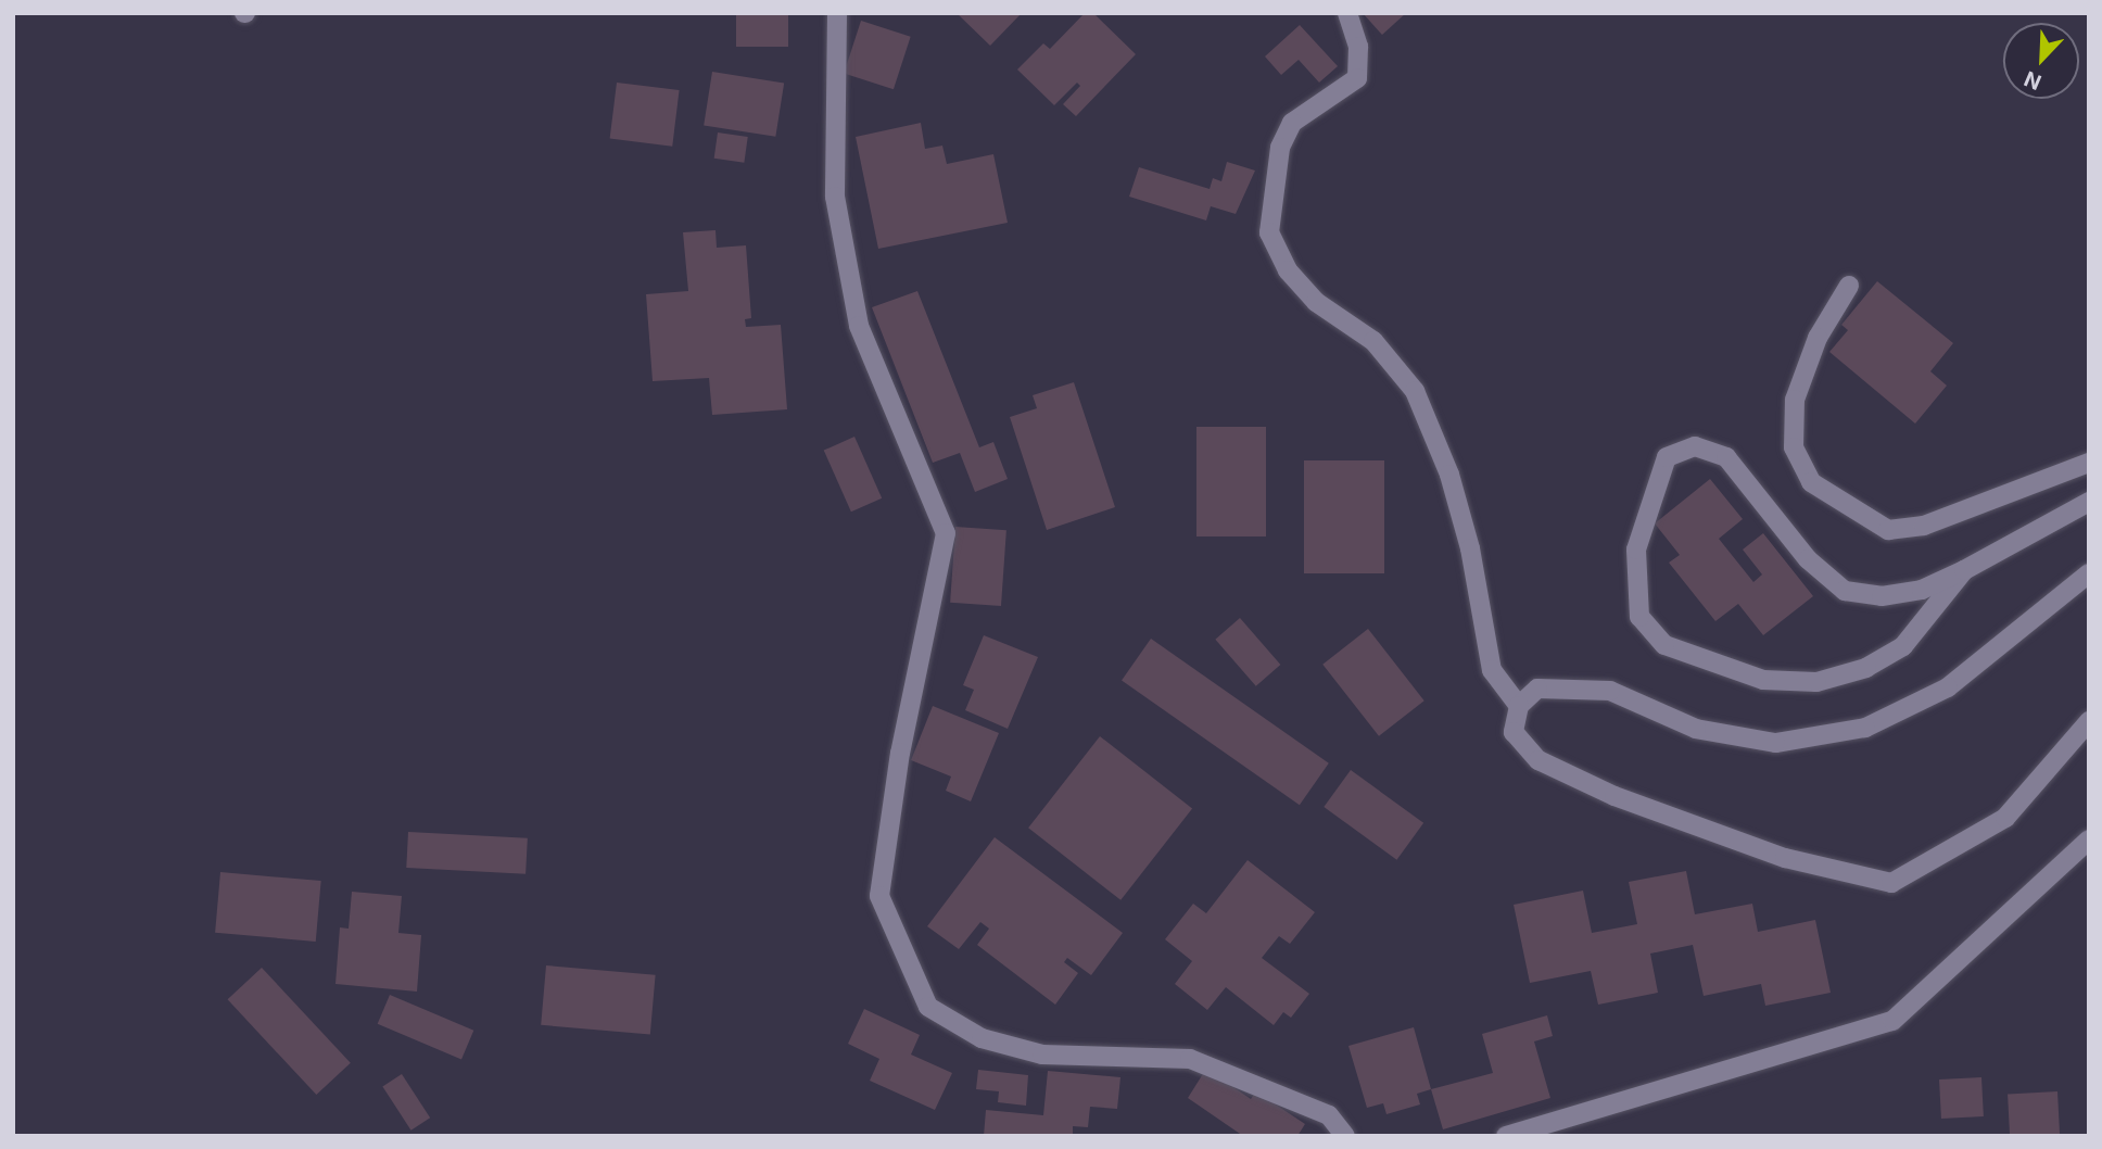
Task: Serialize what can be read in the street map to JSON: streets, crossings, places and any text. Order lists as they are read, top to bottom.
{
  "north": "bottom left"
}
